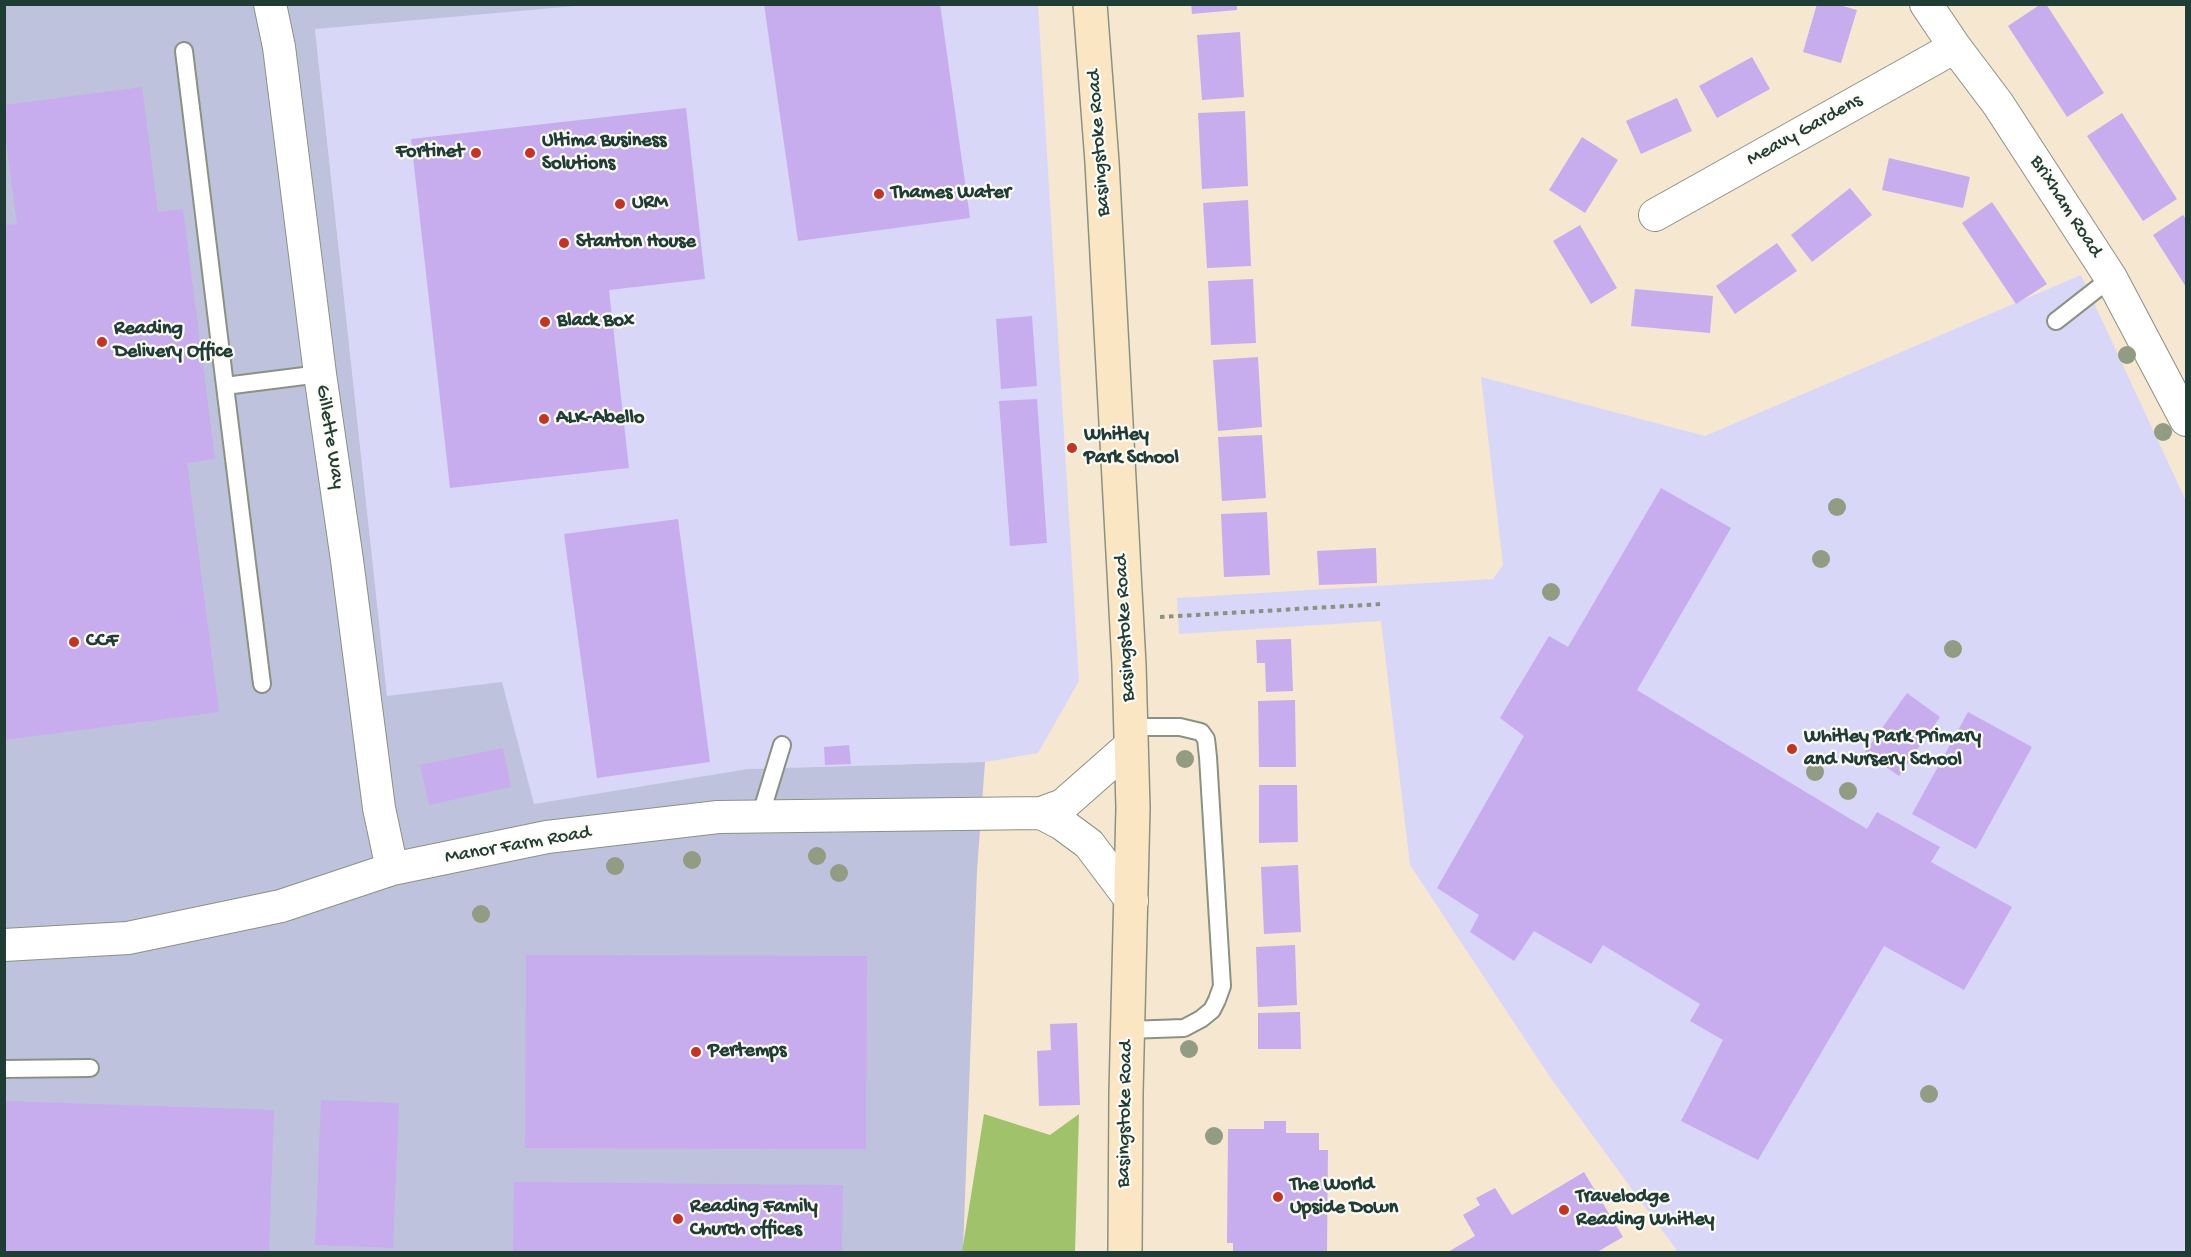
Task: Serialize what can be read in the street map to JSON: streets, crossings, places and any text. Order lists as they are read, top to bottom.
{
  "streets": {
    "main road": ["Basingstoke Road"],
    "street": [
      "Meavy Gardens",
      "Brixham Road",
      "Gillette Way",
      "Manor Farm Road"
    ]
  },
  "crossings": [
    ["Meavy Gardens", "Brixham Road"],
    ["Basingstoke Road", "Manor Farm Road"],
    ["Gillette Way", "Manor Farm Road"]
  ],
  "places": [
    "Fortinet",
    "Ultima Business Solutions",
    "Thames Water",
    "URM",
    "Stanton House",
    "Black Box",
    "Reading Delivery Office",
    "ALK-Abello",
    "Whitley Park School",
    "CCF",
    "Whitley Park Primary and Nursery School",
    "Pertemps",
    "The World Upside Down",
    "Travelodge Reading Whitley",
    "Reading Family Church offices"
  ]
}
